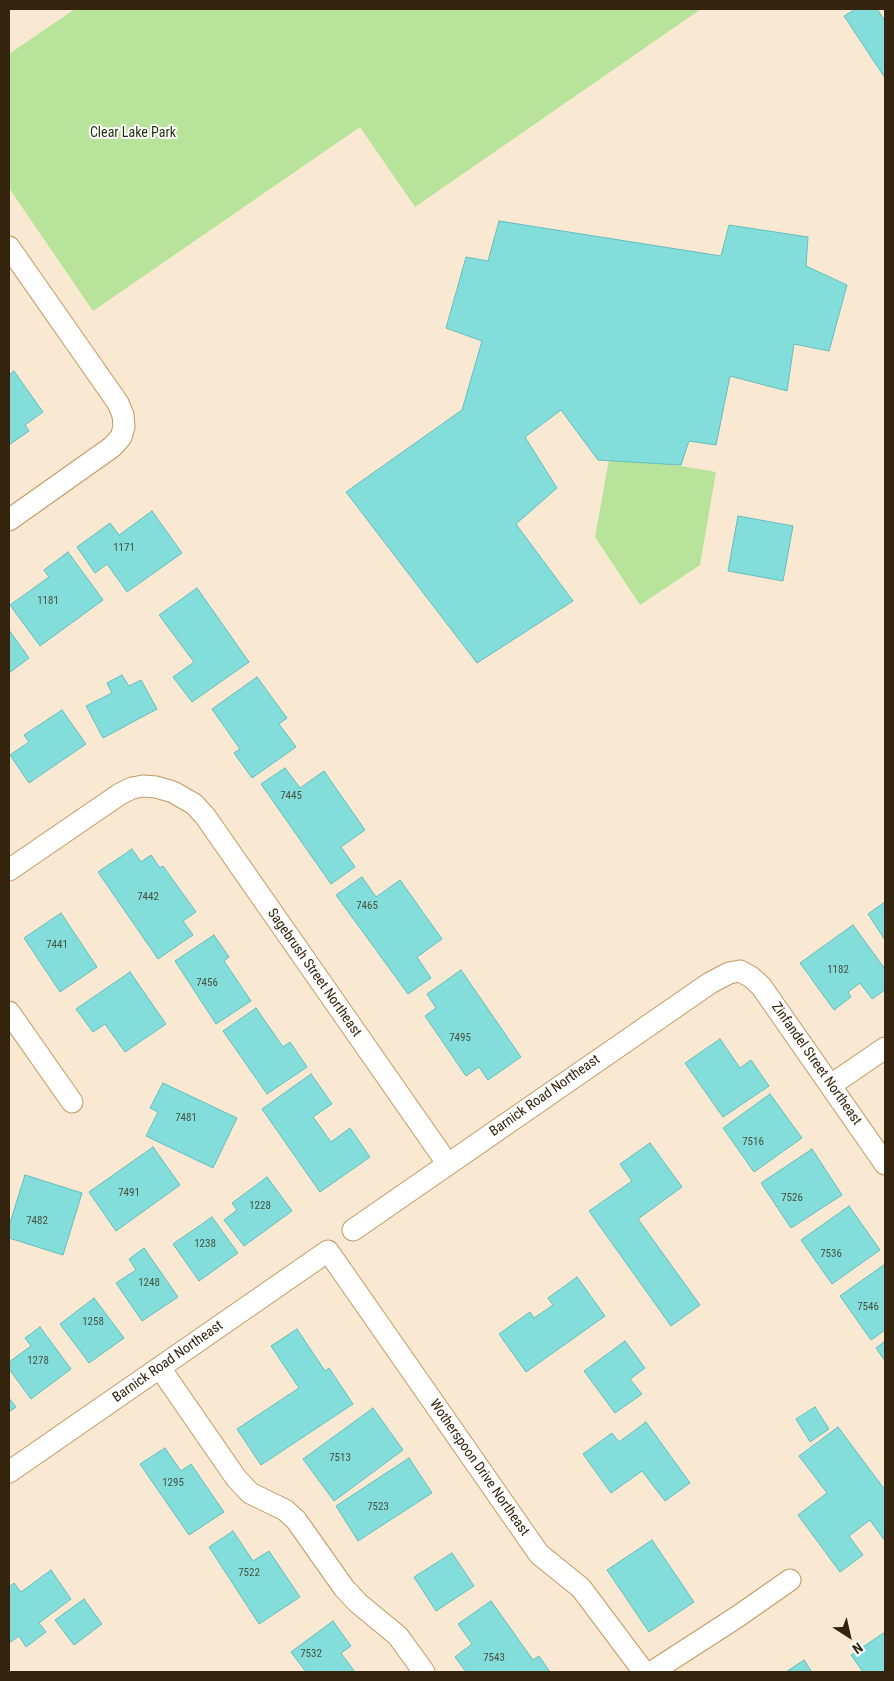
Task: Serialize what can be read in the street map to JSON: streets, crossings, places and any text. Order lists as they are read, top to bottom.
{
  "streets": {
    "street": [
      "Sagebrush Street Northeast",
      "Zinfandel Street Northeast",
      "Barnick Road Northeast",
      "Wotherspoon Drive Northeast"
    ]
  },
  "crossings": [
    ["Sagebrush Street Northeast", "Barnick Road Northeast"],
    ["Zinfandel Street Northeast", "Barnick Road Northeast"],
    ["Barnick Road Northeast", "Wotherspoon Drive Northeast"]
  ],
  "parks": ["Clear Lake Park"],
  "house_numbers": [
    "1171",
    "1181",
    "7445",
    "7442",
    "7465",
    "7441",
    "1182",
    "7456",
    "7495",
    "7481",
    "7516",
    "7491",
    "7526",
    "1228",
    "7482",
    "1238",
    "7536",
    "1248",
    "7546",
    "1258",
    "1278",
    "7513",
    "1295",
    "7523",
    "7522",
    "7532",
    "7543"
  ],
  "north": "bottom right"
}
